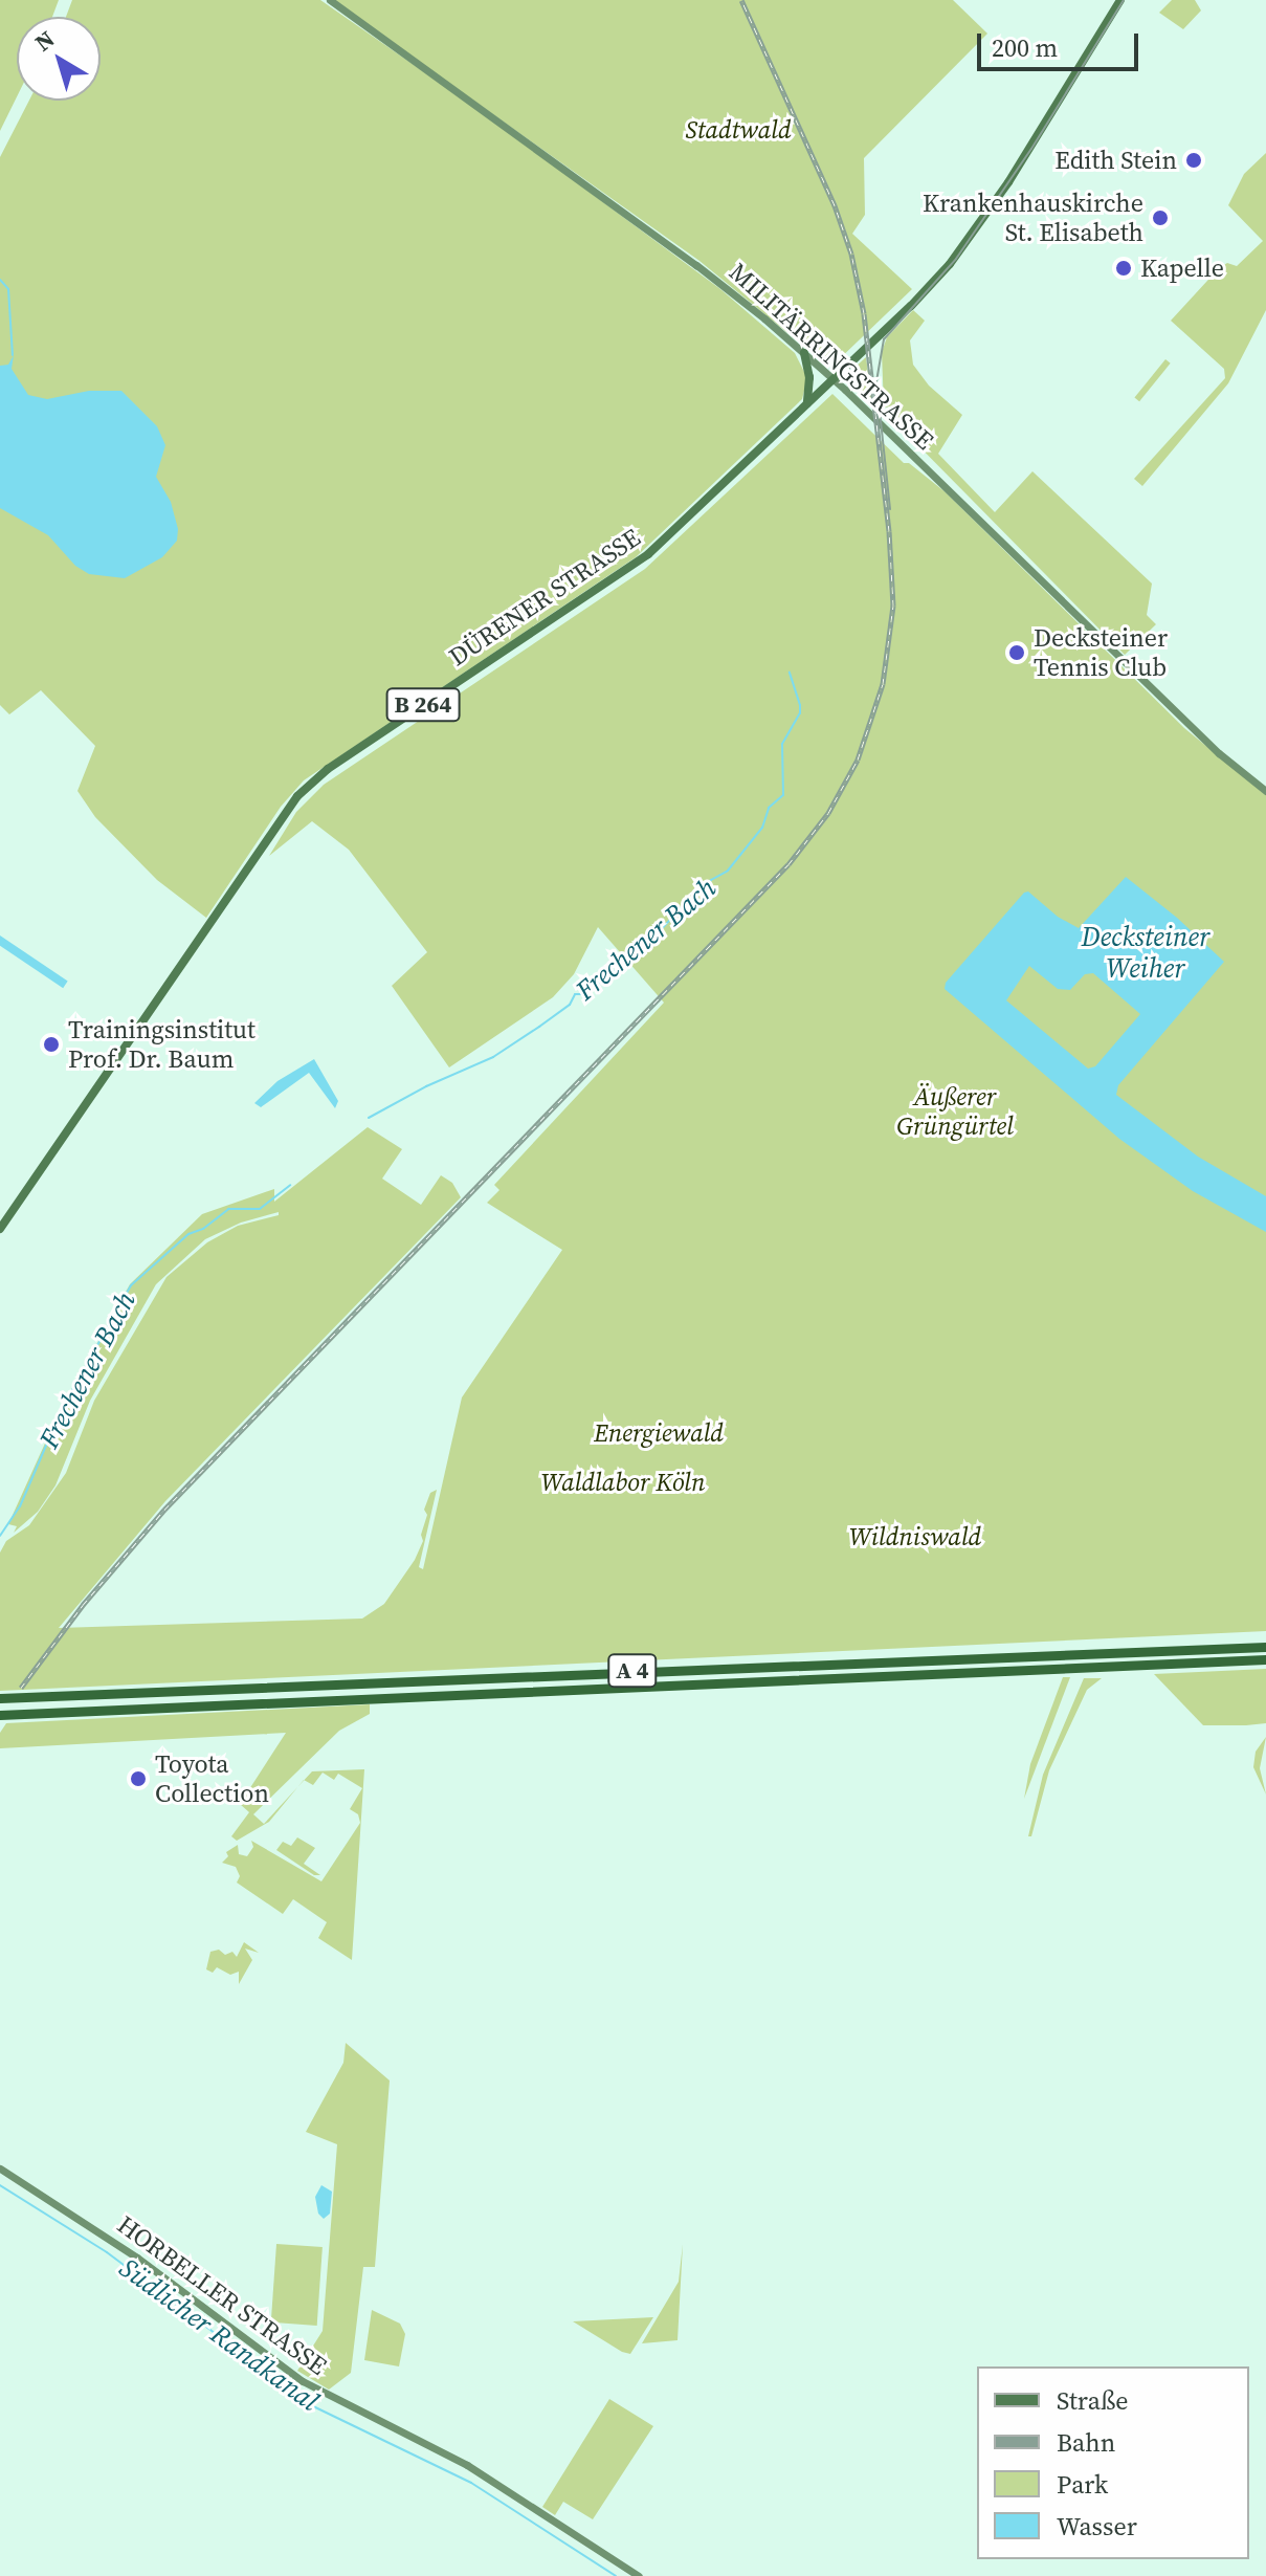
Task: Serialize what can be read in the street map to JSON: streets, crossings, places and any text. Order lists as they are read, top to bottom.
{
  "streets": {
    "highway": ["A 4"],
    "main road": [
      "MILITÄRRINGSTRASSE",
      "DÜRENER STRASSE",
      "B 264",
      "HORBELLER STRASSE"
    ]
  },
  "crossings": [
    ["MILITÄRRINGSTRASSE", "DÜRENER STRASSE"]
  ],
  "water": ["Decksteiner Weiher", "Frechener Bach", "Südlicher Randkanal"],
  "parks": [
    "Stadtwald",
    "Äußerer Grüngürtel",
    "Energiewald",
    "Waldlabor Köln",
    "Wildniswald"
  ],
  "places": [
    "Edith Stein",
    "Krankenhauskirche St. Elisabeth",
    "Kapelle",
    "Decksteiner Tennis Club",
    "Trainingsinstitut Prof. Dr. Baum",
    "Toyota Collection"
  ],
  "legend": [
    "Straße",
    "Bahn",
    "Park",
    "Wasser"
  ],
  "scale_bar": "200 m",
  "north": "top left"
}
